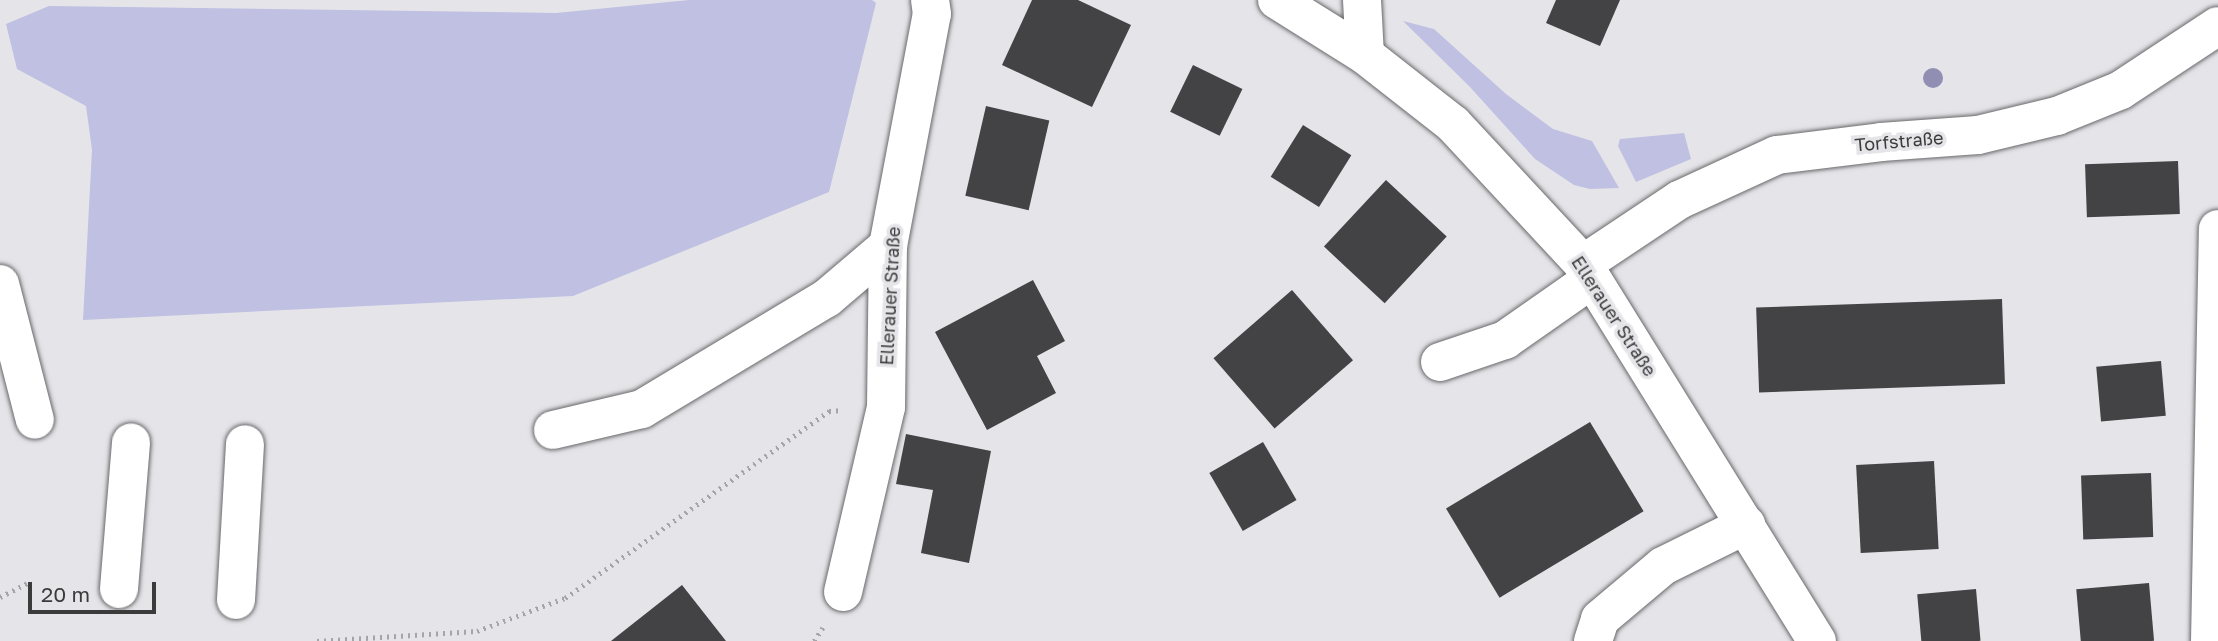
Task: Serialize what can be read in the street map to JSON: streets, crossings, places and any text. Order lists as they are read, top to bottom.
{
  "streets": {
    "street": ["Torfstraße", "Ellerauer Straße"]
  },
  "crossings": [
    ["Torfstraße", "Ellerauer Straße"]
  ],
  "scale_bar": "20 m"
}
